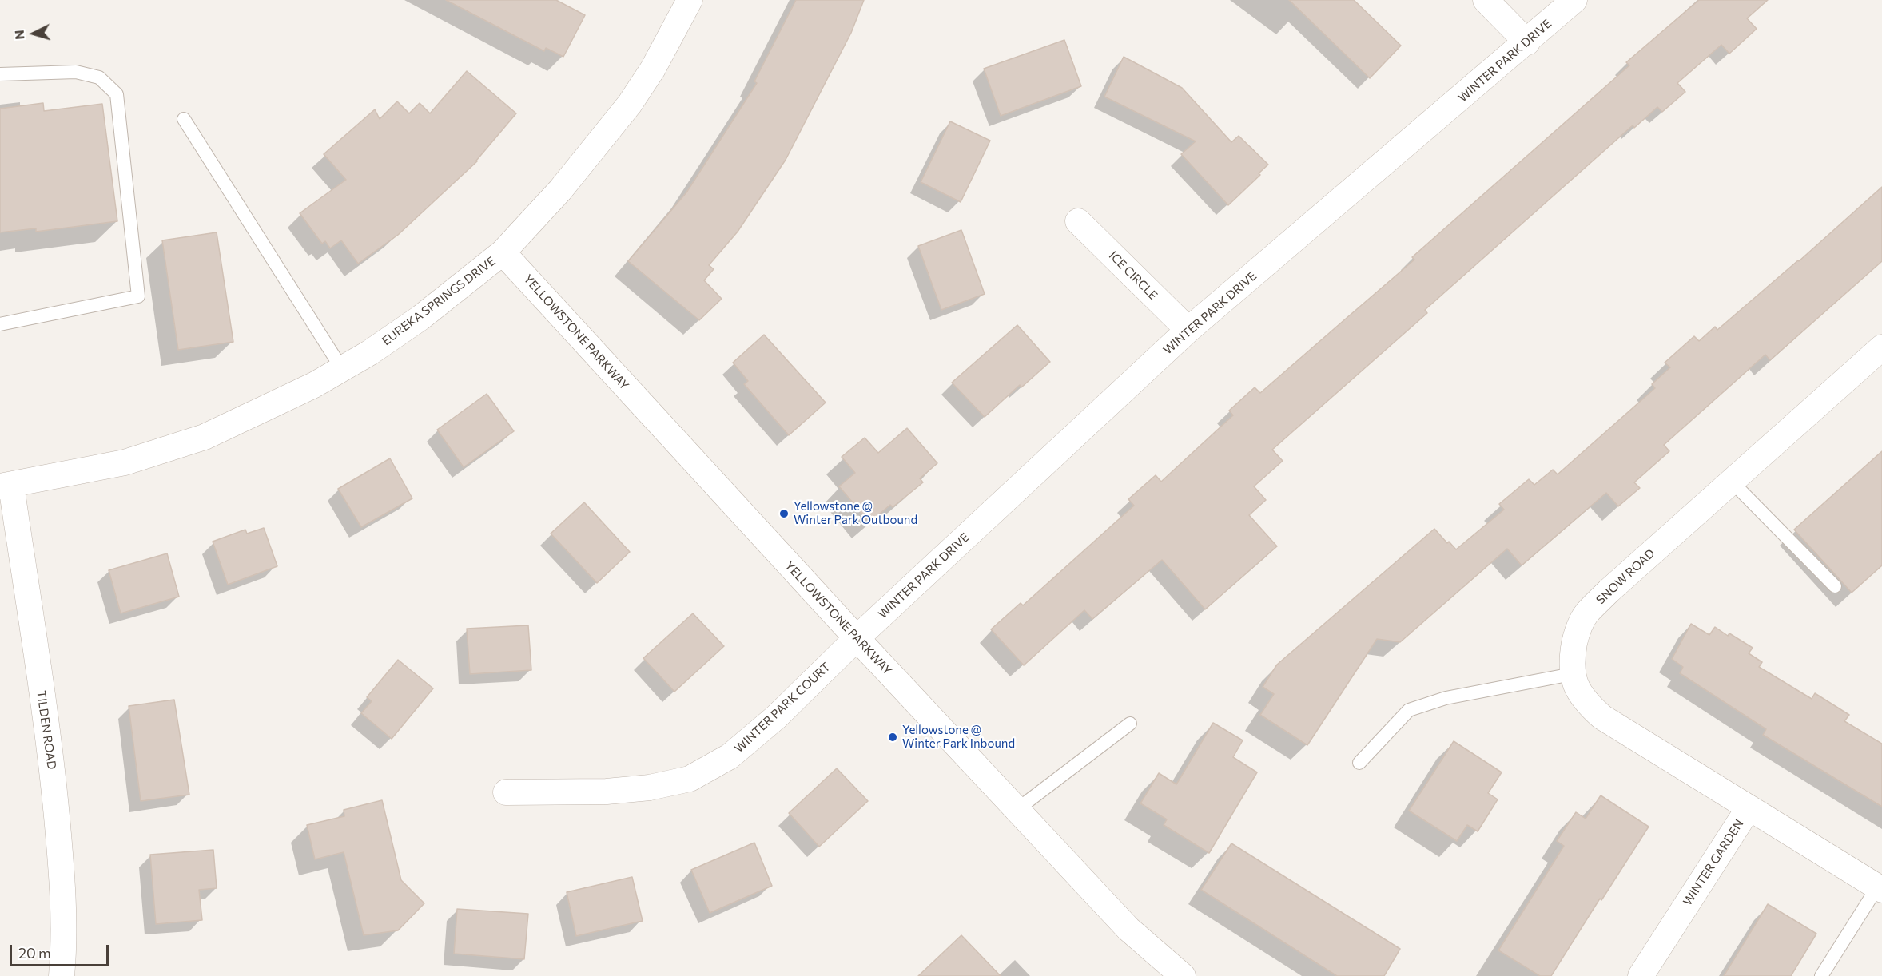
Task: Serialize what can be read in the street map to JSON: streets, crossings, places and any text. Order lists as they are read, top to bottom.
{
  "streets": {
    "street": [
      "WINTER PARK DRIVE",
      "ICE CIRCLE",
      "EUREKA SPRINGS DRIVE",
      "YELLOWSTONE PARKWAY",
      "SNOW ROAD",
      "WINTER PARK COURT",
      "TILDEN ROAD",
      "WINTER GARDEN"
    ]
  },
  "crossings": [
    ["WINTER PARK DRIVE", "ICE CIRCLE"],
    ["WINTER PARK DRIVE", "YELLOWSTONE PARKWAY"],
    ["WINTER PARK DRIVE", "WINTER PARK COURT"],
    ["EUREKA SPRINGS DRIVE", "YELLOWSTONE PARKWAY"],
    ["EUREKA SPRINGS DRIVE", "TILDEN ROAD"],
    ["YELLOWSTONE PARKWAY", "WINTER PARK COURT"],
    ["SNOW ROAD", "WINTER GARDEN"]
  ],
  "places": ["Yellowstone @ Winter Park Outbound", "Yellowstone @ Winter Park Inbound"],
  "scale_bar": "20 m",
  "north": "left"
}
